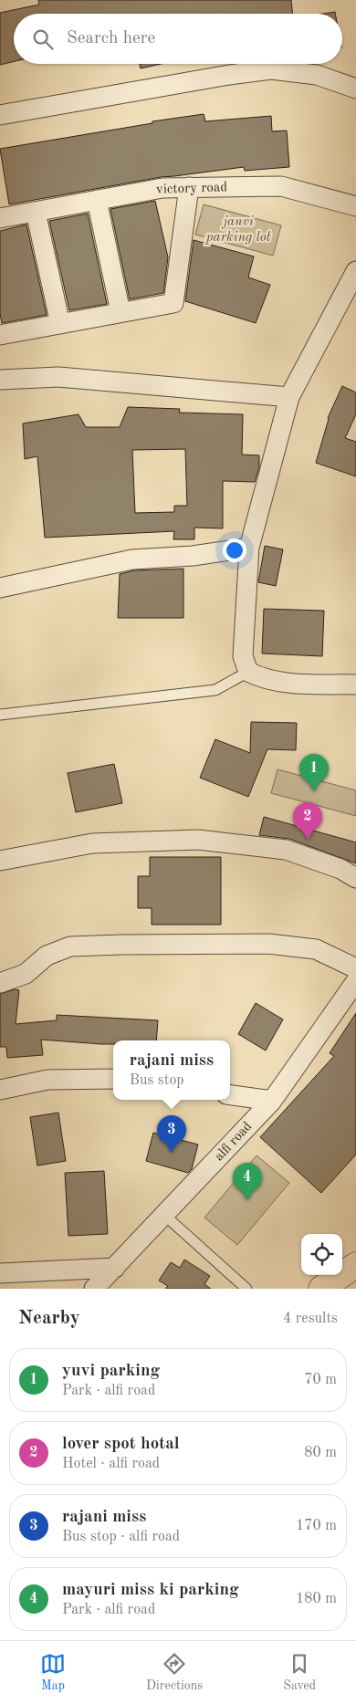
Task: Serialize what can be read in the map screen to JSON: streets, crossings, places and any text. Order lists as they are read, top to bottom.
{
  "streets": {
    "street": ["victory road", "alfi road"]
  },
  "parks": ["janvi parking lot"],
  "page": {
    "search": "Search here",
    "pins": [
      "1",
      "2",
      "3",
      "4"
    ],
    "popup": ["rajani miss", "Bus stop"],
    "heading": ["Nearby", "4 results"],
    "list": [
      {
        "mark": "1",
        "name": "yuvi parking",
        "note": "Park · alfi road",
        "value": "70 m"
      },
      {
        "mark": "2",
        "name": "lover spot hotal",
        "note": "Hotel · alfi road",
        "value": "80 m"
      },
      {
        "mark": "3",
        "name": "rajani miss",
        "note": "Bus stop · alfi road",
        "value": "170 m"
      },
      {
        "mark": "4",
        "name": "mayuri miss ki parking",
        "note": "Park · alfi road",
        "value": "180 m"
      }
    ],
    "nav": ["Map", "Directions", "Saved"]
  }
}
